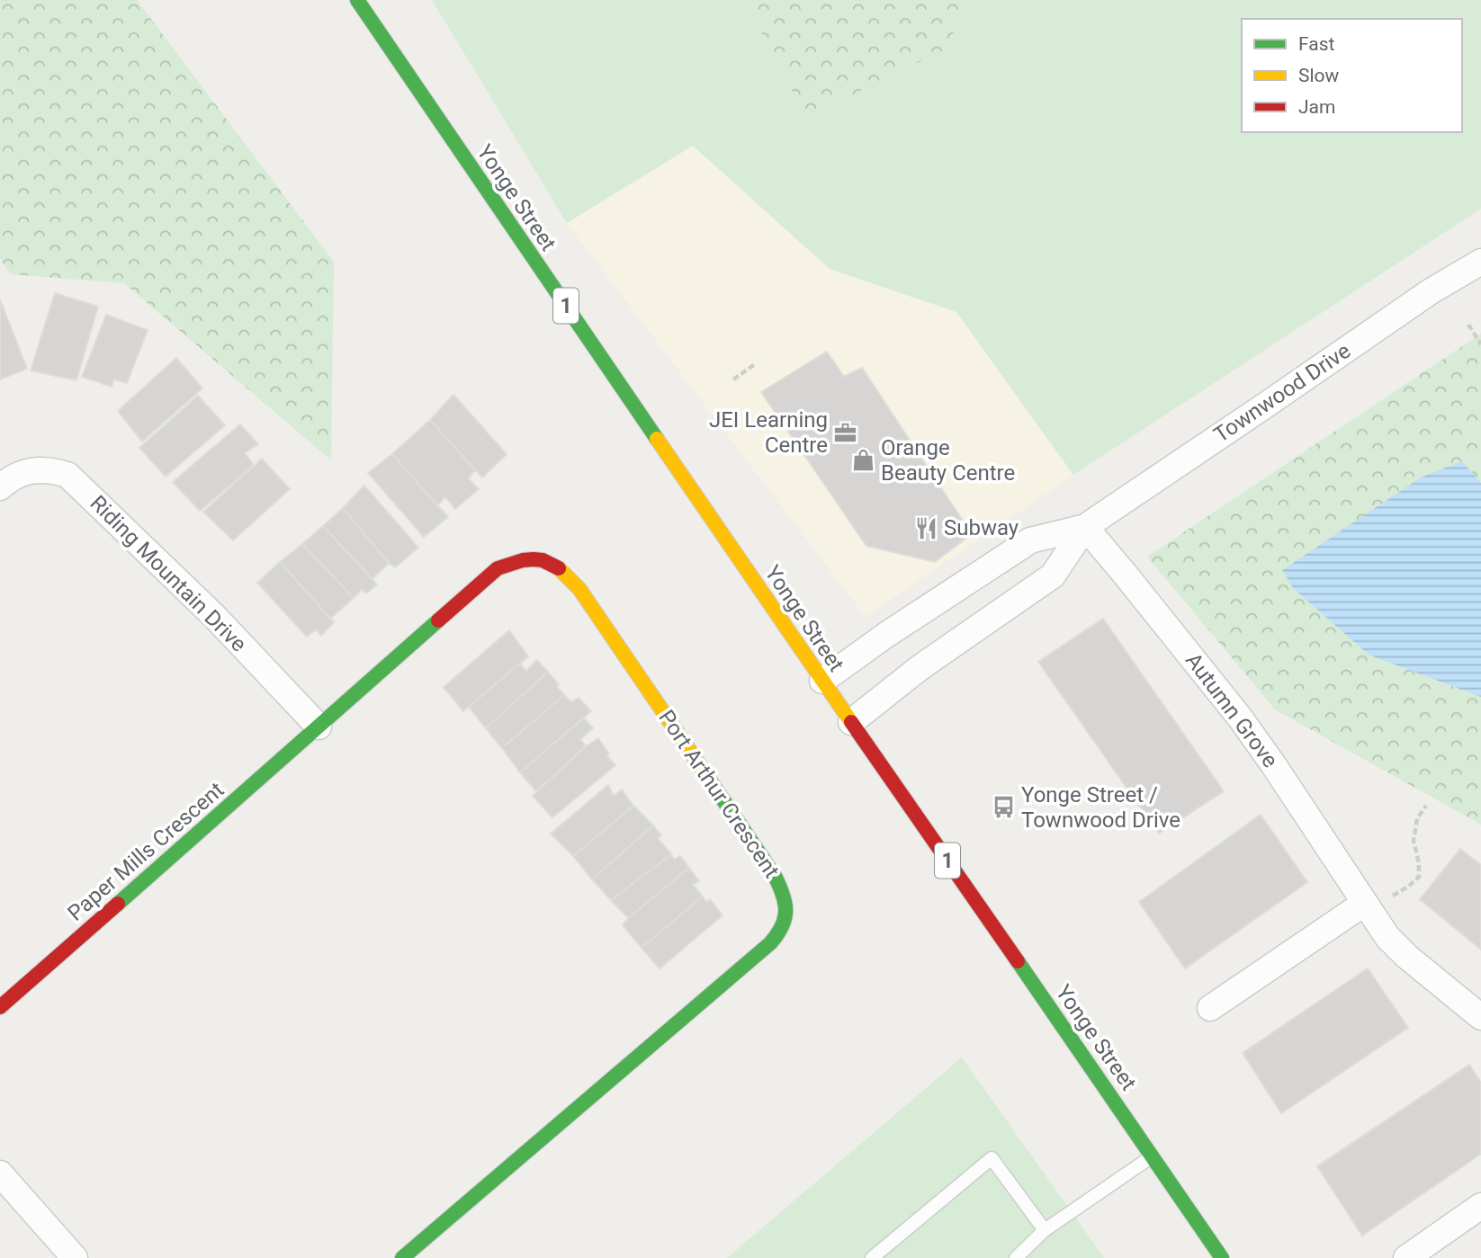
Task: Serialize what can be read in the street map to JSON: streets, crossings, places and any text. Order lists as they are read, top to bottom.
{
  "streets": {
    "street": [
      "Yonge Street",
      "1",
      "Townwood Drive",
      "Riding Mountain Drive",
      "Autumn Grove",
      "Port Arthur Crescent",
      "Paper Mills Crescent"
    ]
  },
  "crossings": [
    ["Yonge Street", "Townwood Drive"],
    ["Townwood Drive", "Autumn Grove"],
    ["Riding Mountain Drive", "Port Arthur Crescent"],
    ["Riding Mountain Drive", "Paper Mills Crescent"],
    ["Port Arthur Crescent", "Paper Mills Crescent"]
  ],
  "places": {
    "office": ["JEI Learning Centre"],
    "shop": ["Orange Beauty Centre"],
    "restaurant": ["Subway"],
    "bus stop": ["Yonge Street / Townwood Drive"]
  },
  "legend": ["Fast", "Slow", "Jam"]
}
